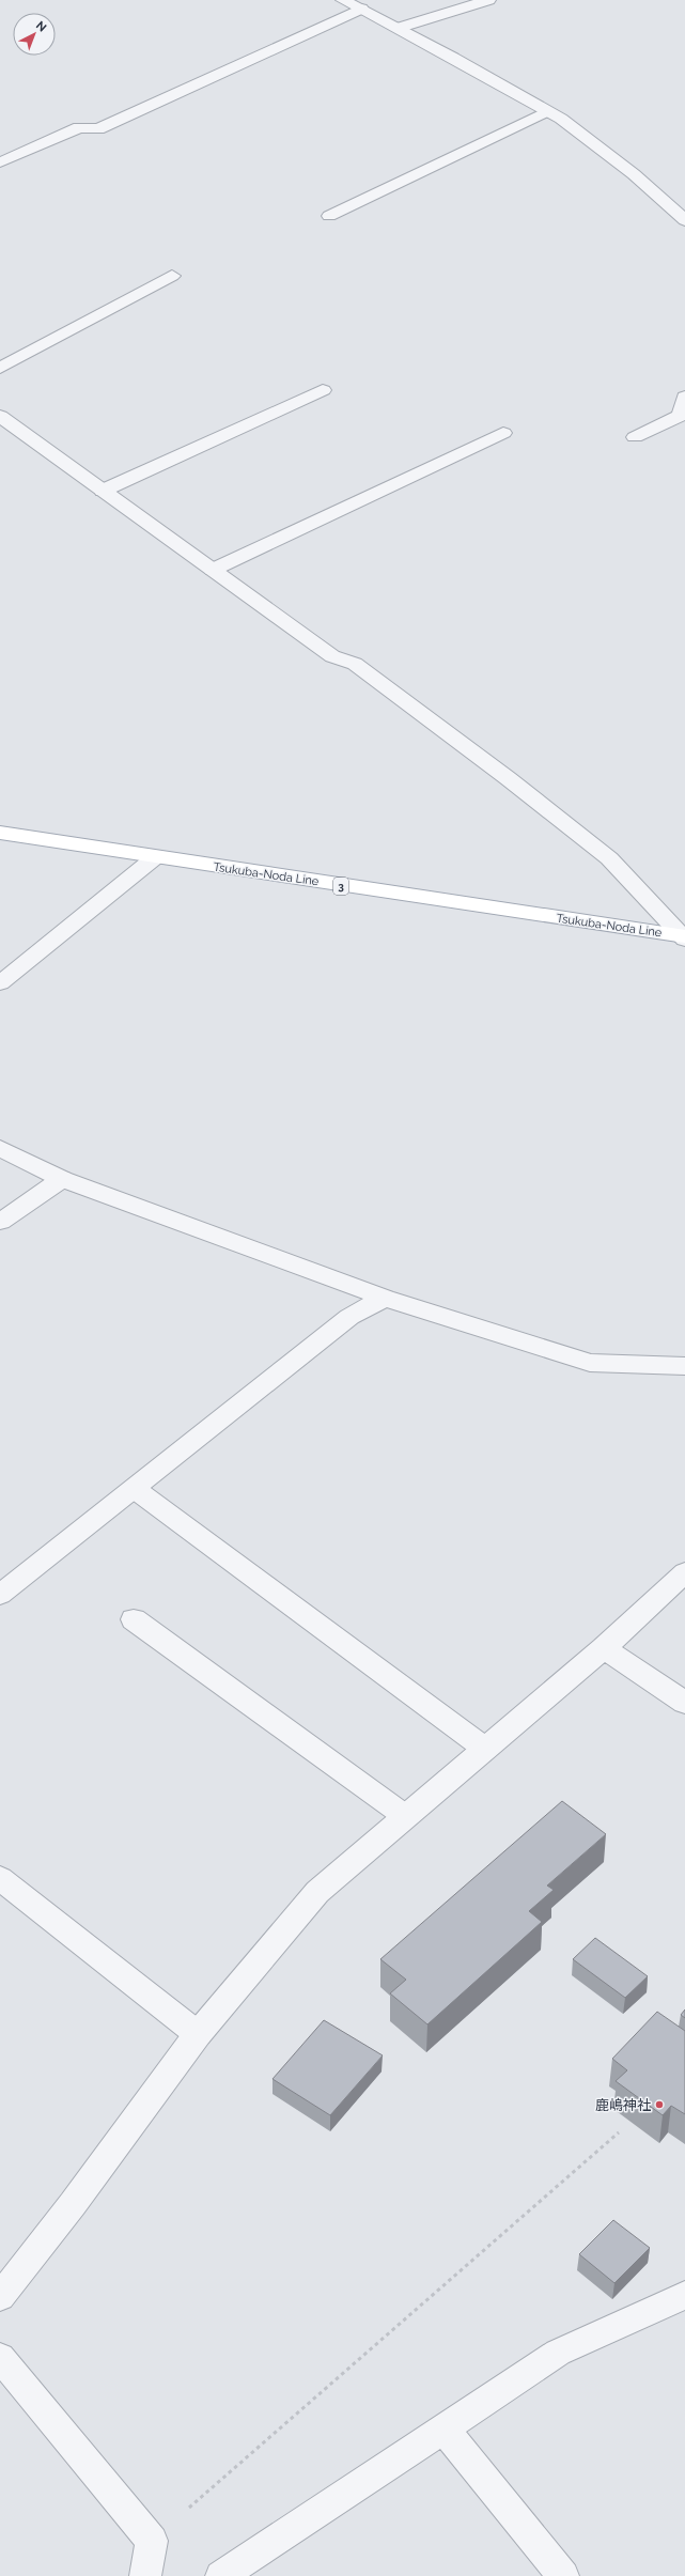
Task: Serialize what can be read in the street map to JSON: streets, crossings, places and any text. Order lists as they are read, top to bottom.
{
  "streets": {
    "main road": ["Tsukuba-Noda Line", "3"]
  },
  "places": ["鹿嶋神社"],
  "north": "top right"
}
